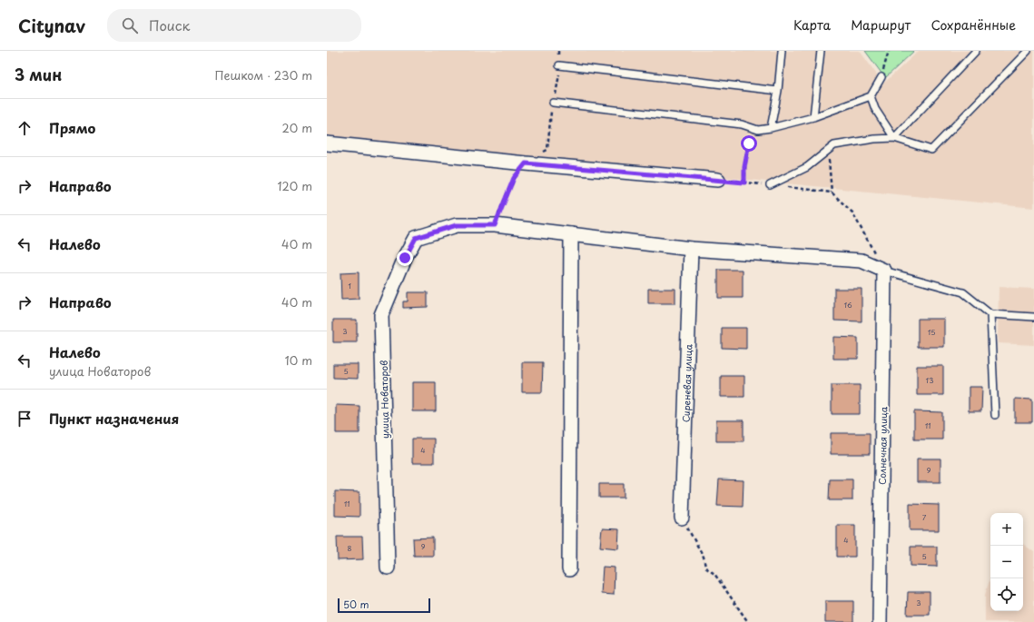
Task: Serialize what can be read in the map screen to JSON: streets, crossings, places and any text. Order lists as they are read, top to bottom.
{
  "streets": {
    "street": ["Сиреневая улица", "улица Новаторов", "Солнечная улица"]
  },
  "house_numbers": [
    "1",
    "16",
    "3",
    "15",
    "5",
    "13",
    "11",
    "4",
    "9",
    "11",
    "7",
    "4",
    "9",
    "8",
    "5",
    "3"
  ],
  "scale_bar": "50 m",
  "page": {
    "header": "Citynav",
    "search": "Поиск",
    "nav": ["Карта", "Маршрут", "Сохранённые"],
    "heading": ["3 мин", "Пешком · 230 m"],
    "list": [
      ["Прямо", "20 m"],
      ["Направо", "120 m"],
      ["Налево", "40 m"],
      ["Направо", "40 m"],
      ["Налево", "улица Новаторов", "10 m"],
      "Пункт назначения"
    ],
    "map_buttons": ["+", "−"],
    "scale": "50 m"
  }
}
